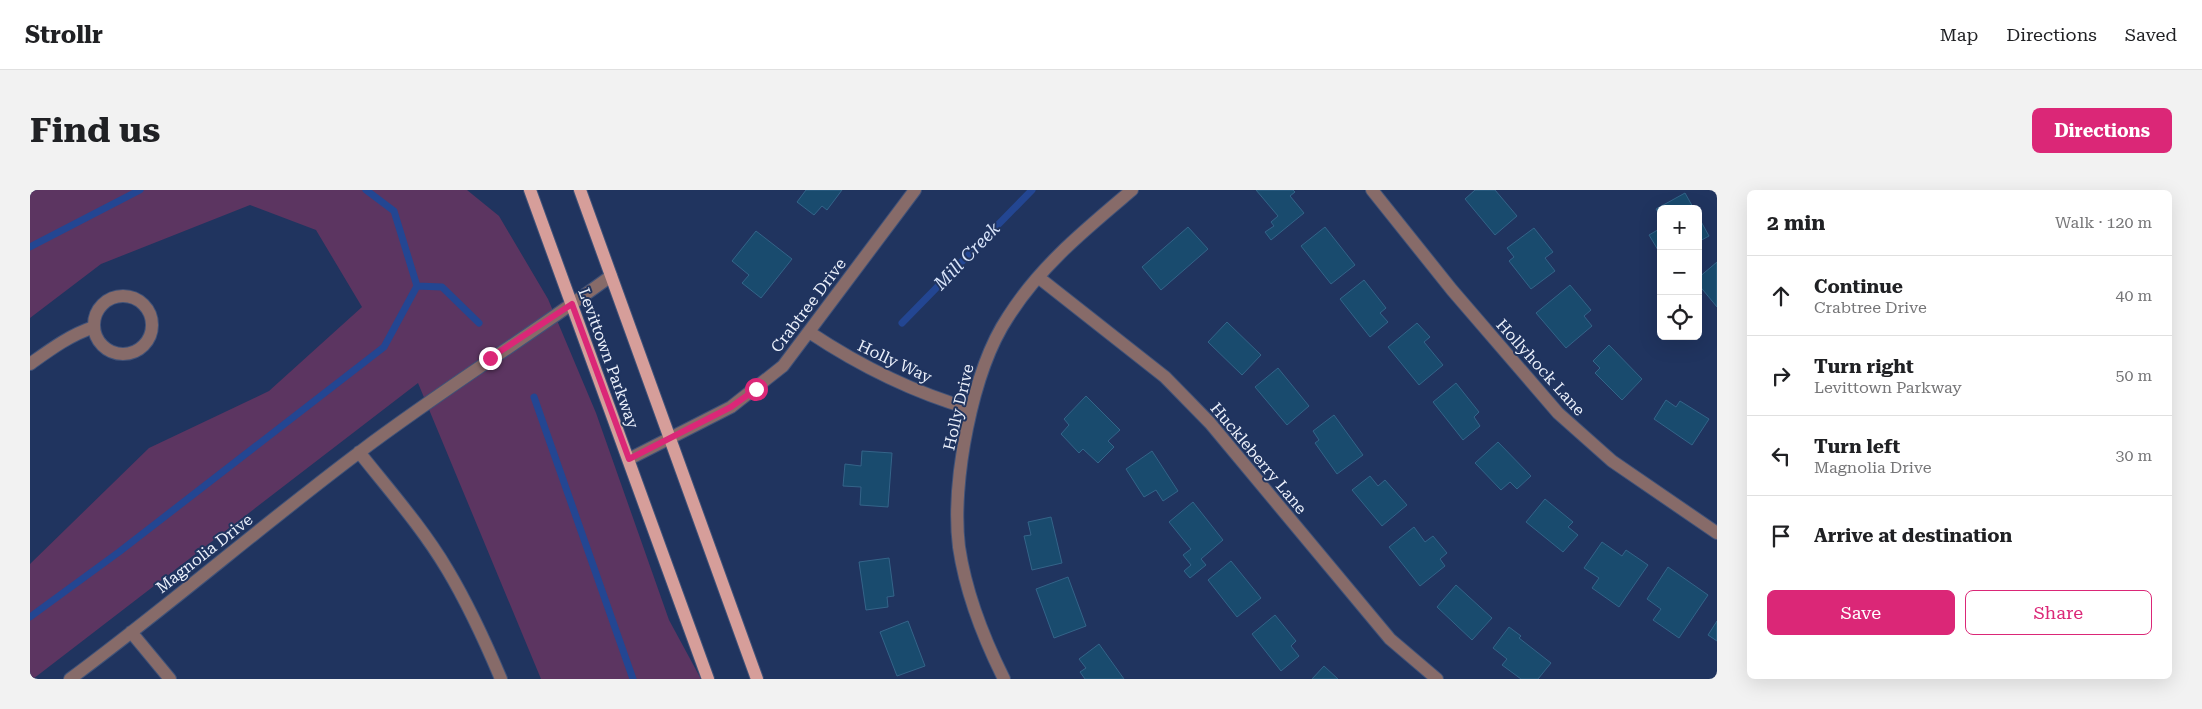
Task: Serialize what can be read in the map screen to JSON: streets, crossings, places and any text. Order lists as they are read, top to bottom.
{
  "streets": {
    "main road": ["Levittown Parkway"],
    "street": [
      "Crabtree Drive",
      "Holly Way",
      "Hollyhock Lane",
      "Holly Drive",
      "Huckleberry Lane",
      "Magnolia Drive"
    ]
  },
  "crossings": [
    ["Crabtree Drive", "Levittown Parkway"],
    ["Crabtree Drive", "Holly Way"],
    ["Levittown Parkway", "Magnolia Drive"],
    ["Holly Way", "Holly Drive"],
    ["Holly Drive", "Huckleberry Lane"]
  ],
  "water": ["Mill Creek"],
  "page": {
    "header": "Strollr",
    "nav": ["Map", "Directions", "Saved"],
    "buttons": [
      "Directions",
      ["Save", "Share"]
    ],
    "title": "Find us",
    "heading": ["2 min", "Walk · 120 m"],
    "map_buttons": ["+", "−"],
    "list": [
      ["Continue", "Crabtree Drive", "40 m"],
      ["Turn right", "Levittown Parkway", "50 m"],
      ["Turn left", "Magnolia Drive", "30 m"],
      "Arrive at destination"
    ]
  }
}
